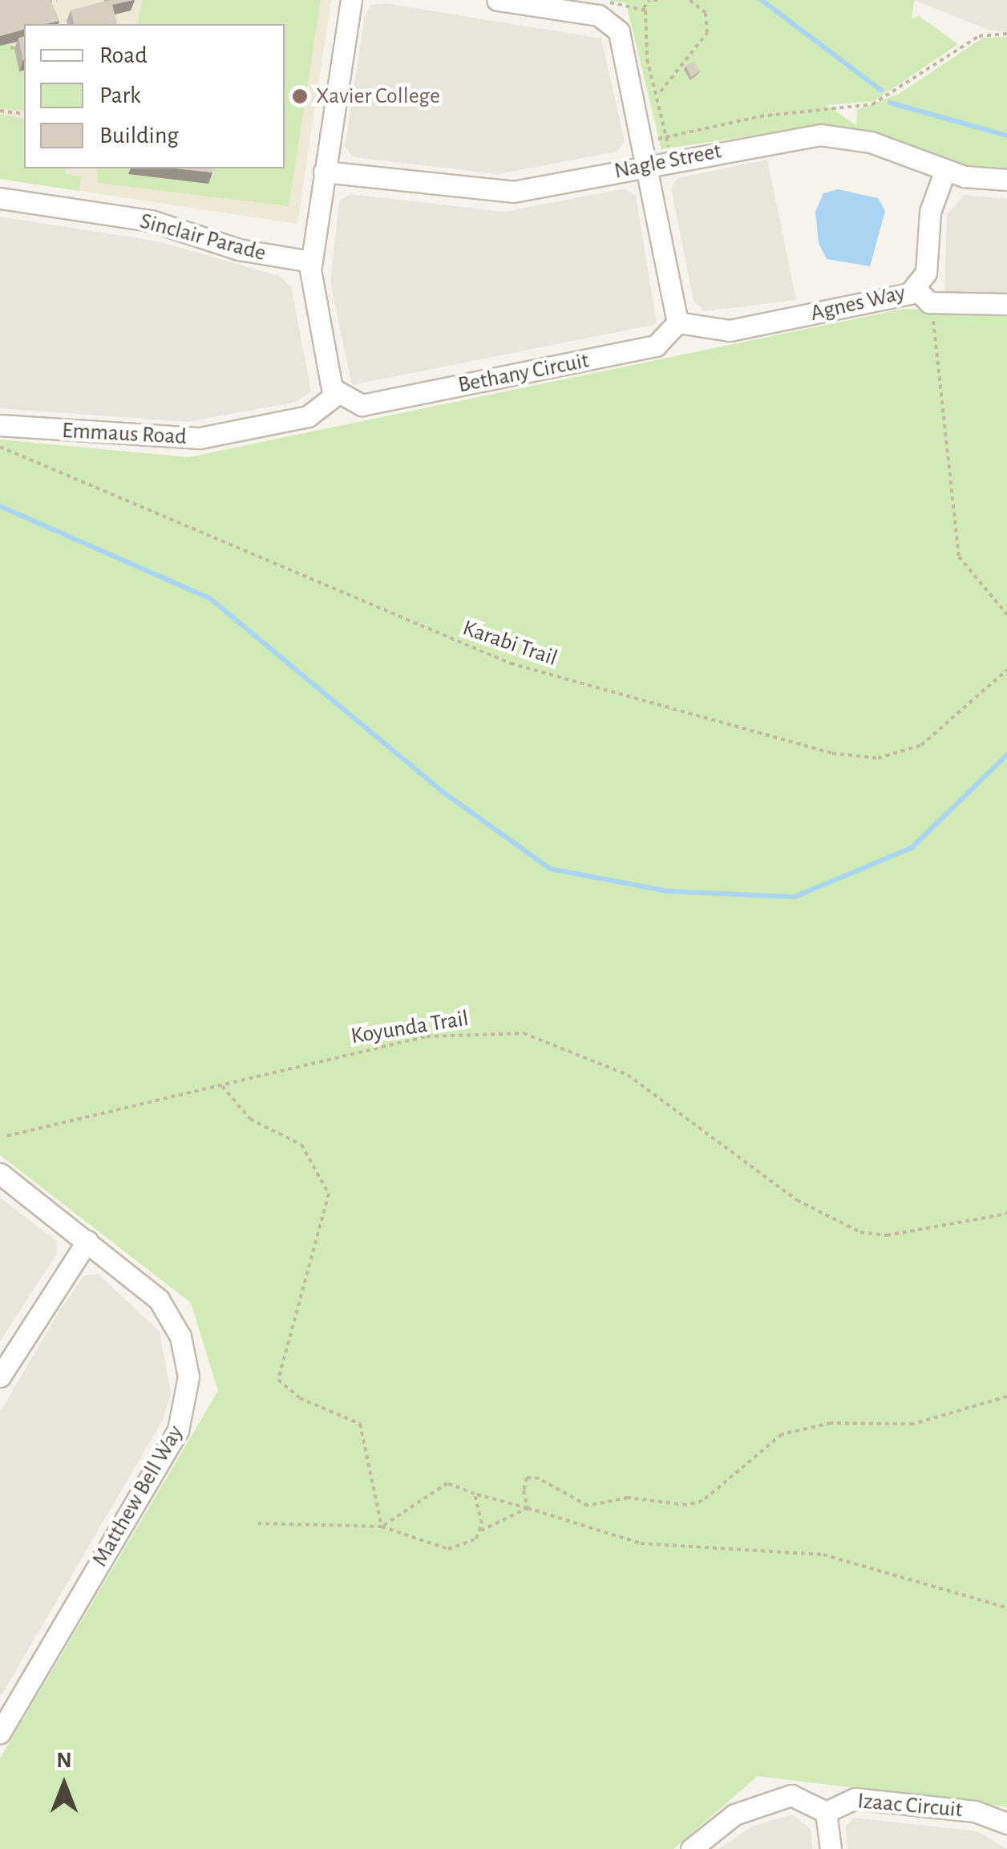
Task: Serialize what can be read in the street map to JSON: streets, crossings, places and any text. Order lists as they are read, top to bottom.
{
  "streets": {
    "street": [
      "Nagle Street",
      "Sinclair Parade",
      "Agnes Way",
      "Bethany Circuit",
      "Emmaus Road",
      "Matthew Bell Way",
      "Izaac Circuit"
    ],
    "path": ["Karabi Trail", "Koyunda Trail"]
  },
  "crossings": [
    ["Nagle Street", "Agnes Way"],
    ["Agnes Way", "Bethany Circuit"],
    ["Bethany Circuit", "Emmaus Road"]
  ],
  "places": ["Xavier College"],
  "legend": ["Road", "Park", "Building"],
  "north": "top"
}
